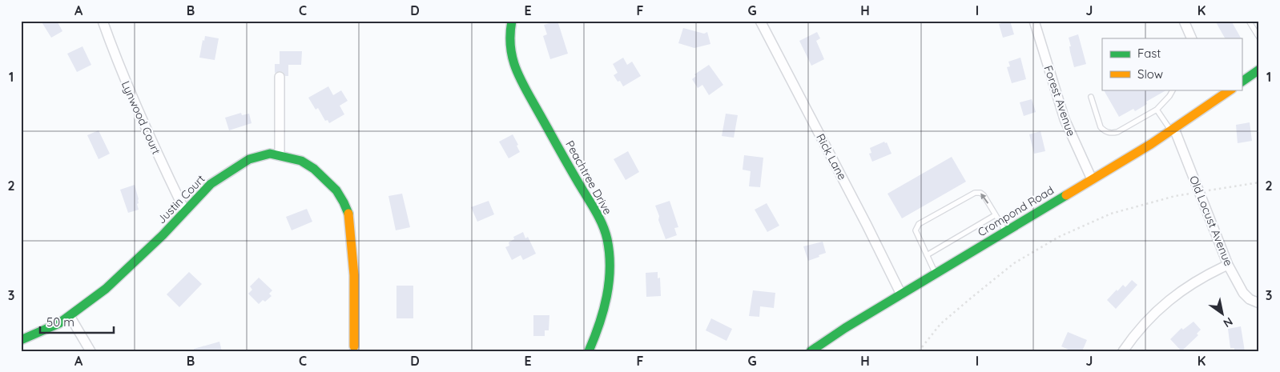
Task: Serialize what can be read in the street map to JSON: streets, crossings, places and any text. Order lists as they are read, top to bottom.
{
  "streets": {
    "street": [
      "Forest Avenue",
      "Lynwood Court",
      "Rick Lane",
      "Peachtree Drive",
      "Justin Court",
      "Crompond Road",
      "Old Locust Avenue"
    ]
  },
  "crossings": [
    ["Forest Avenue", "Crompond Road"],
    ["Lynwood Court", "Justin Court"],
    ["Rick Lane", "Crompond Road"],
    ["Crompond Road", "Old Locust Avenue"]
  ],
  "legend": ["Fast", "Slow"],
  "scale_bar": "50 m",
  "north": "bottom right",
  "grid": {
    "columns": [
      "A",
      "B",
      "C",
      "D",
      "E",
      "F",
      "G",
      "H",
      "I",
      "J",
      "K"
    ],
    "rows": ["1", "2", "3"]
  }
}
